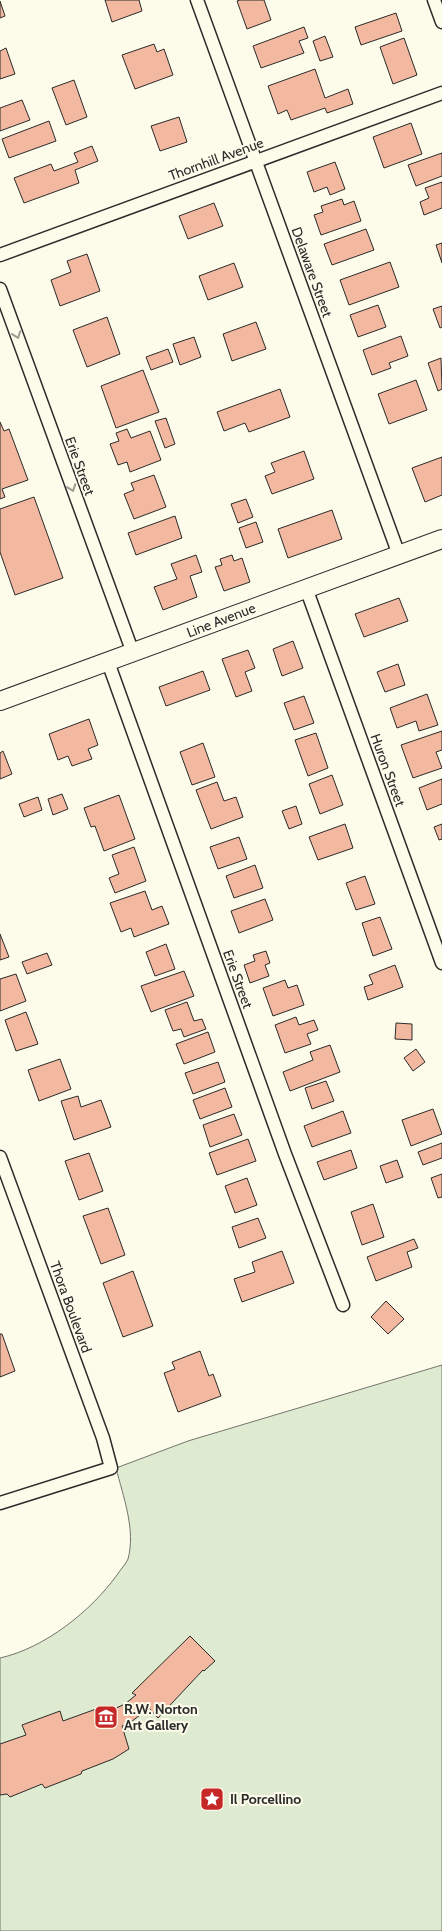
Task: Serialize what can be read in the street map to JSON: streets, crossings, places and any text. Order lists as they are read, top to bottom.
{
  "streets": {
    "main road": ["Line Avenue"],
    "street": [
      "Thornhill Avenue",
      "Delaware Street",
      "Erie Street",
      "Huron Street",
      "Thora Boulevard"
    ]
  },
  "crossings": [
    ["Thornhill Avenue", "Delaware Street"],
    ["Delaware Street", "Line Avenue"],
    ["Erie Street", "Line Avenue"],
    ["Line Avenue", "Huron Street"]
  ],
  "one_way": ["Erie Street"],
  "places": {
    "museum": ["R.W. Norton Art Gallery"],
    "place": ["Il Porcellino"]
  }
}
